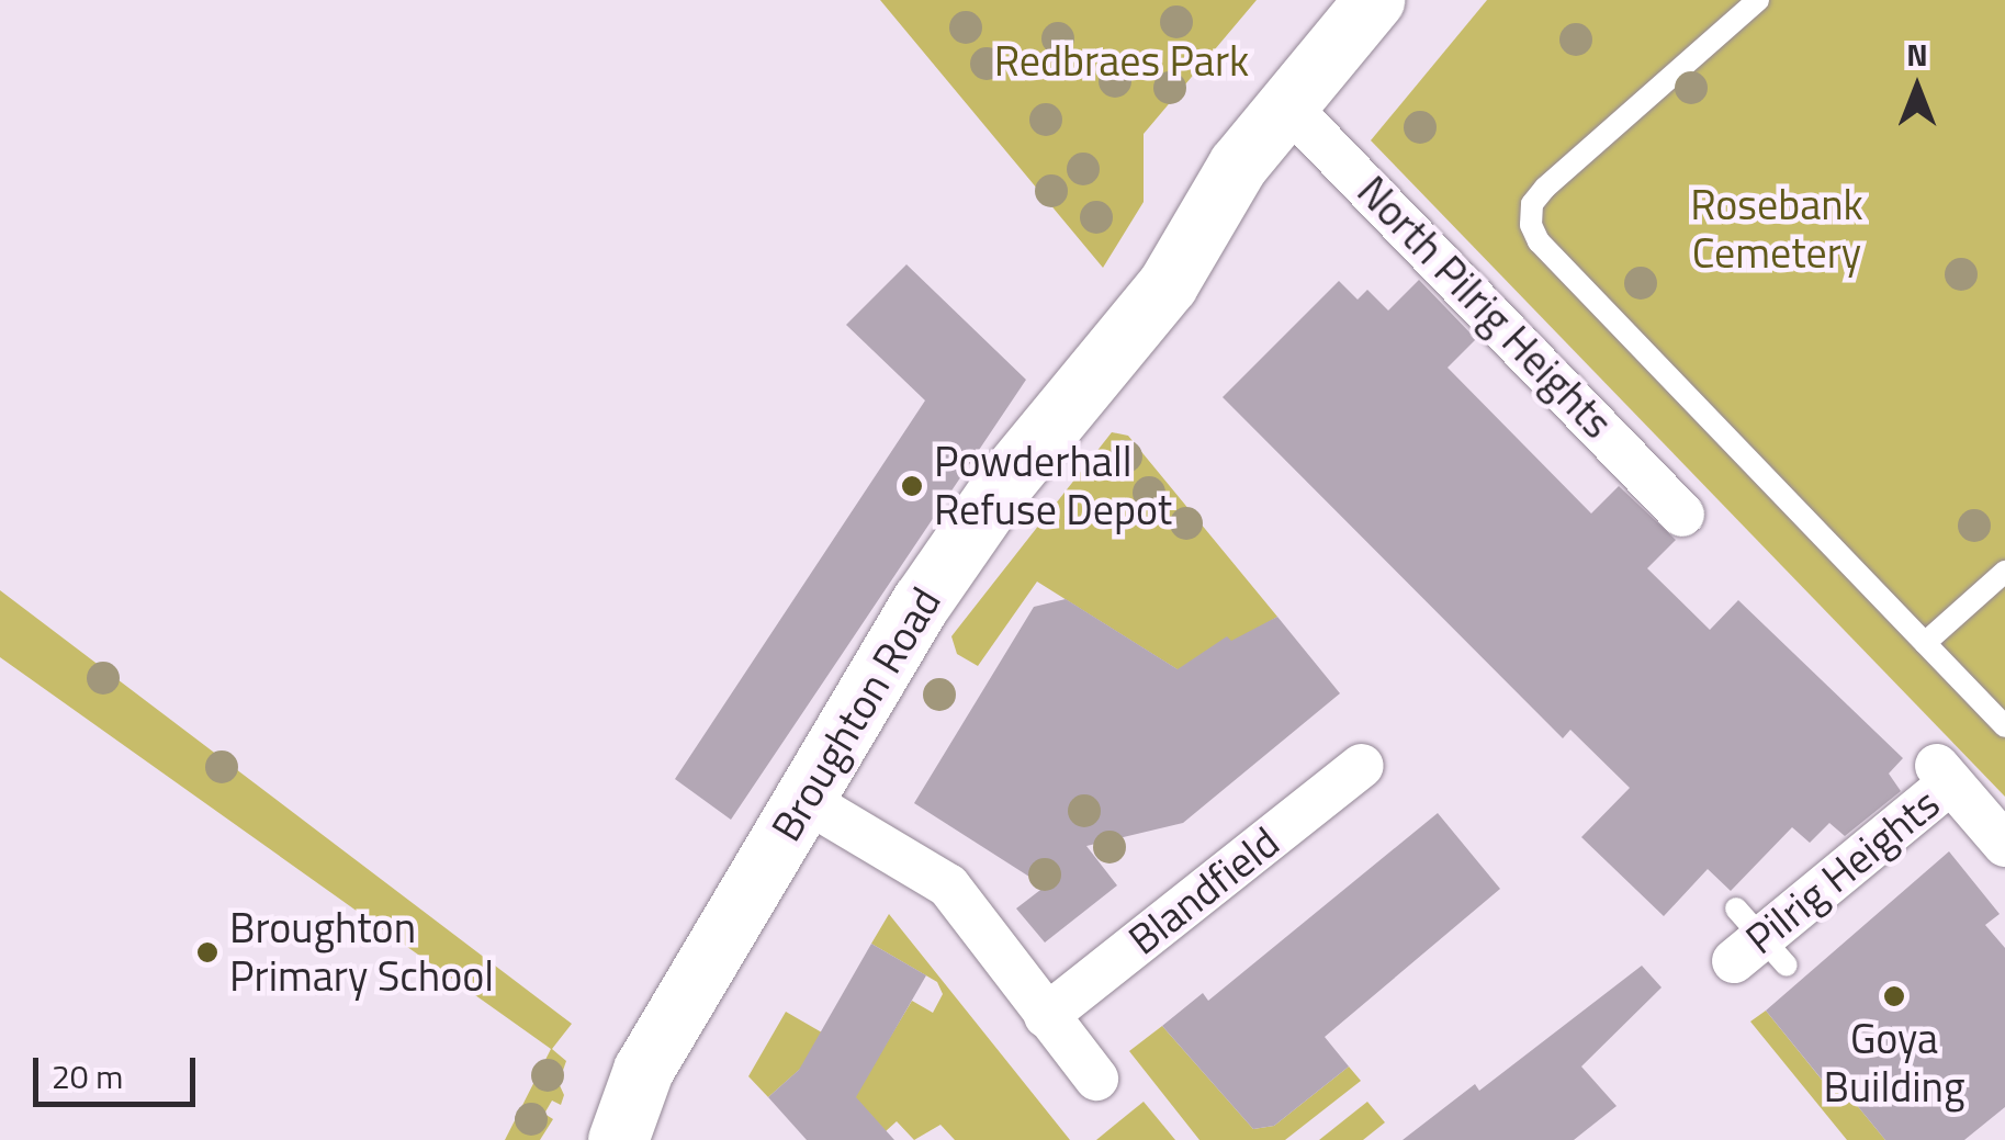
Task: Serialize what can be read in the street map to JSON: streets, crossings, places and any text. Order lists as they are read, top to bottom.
{
  "streets": {
    "main road": ["Broughton Road"],
    "street": ["North Pilrig Heights", "Pilrig Heights", "Blandfield"]
  },
  "crossings": [
    ["North Pilrig Heights", "Broughton Road"]
  ],
  "parks": ["Redbraes Park", "Rosebank Cemetery"],
  "places": ["Powderhall Refuse Depot", "Broughton Primary School", "Goya Building"],
  "scale_bar": "20 m",
  "north": "top"
}
